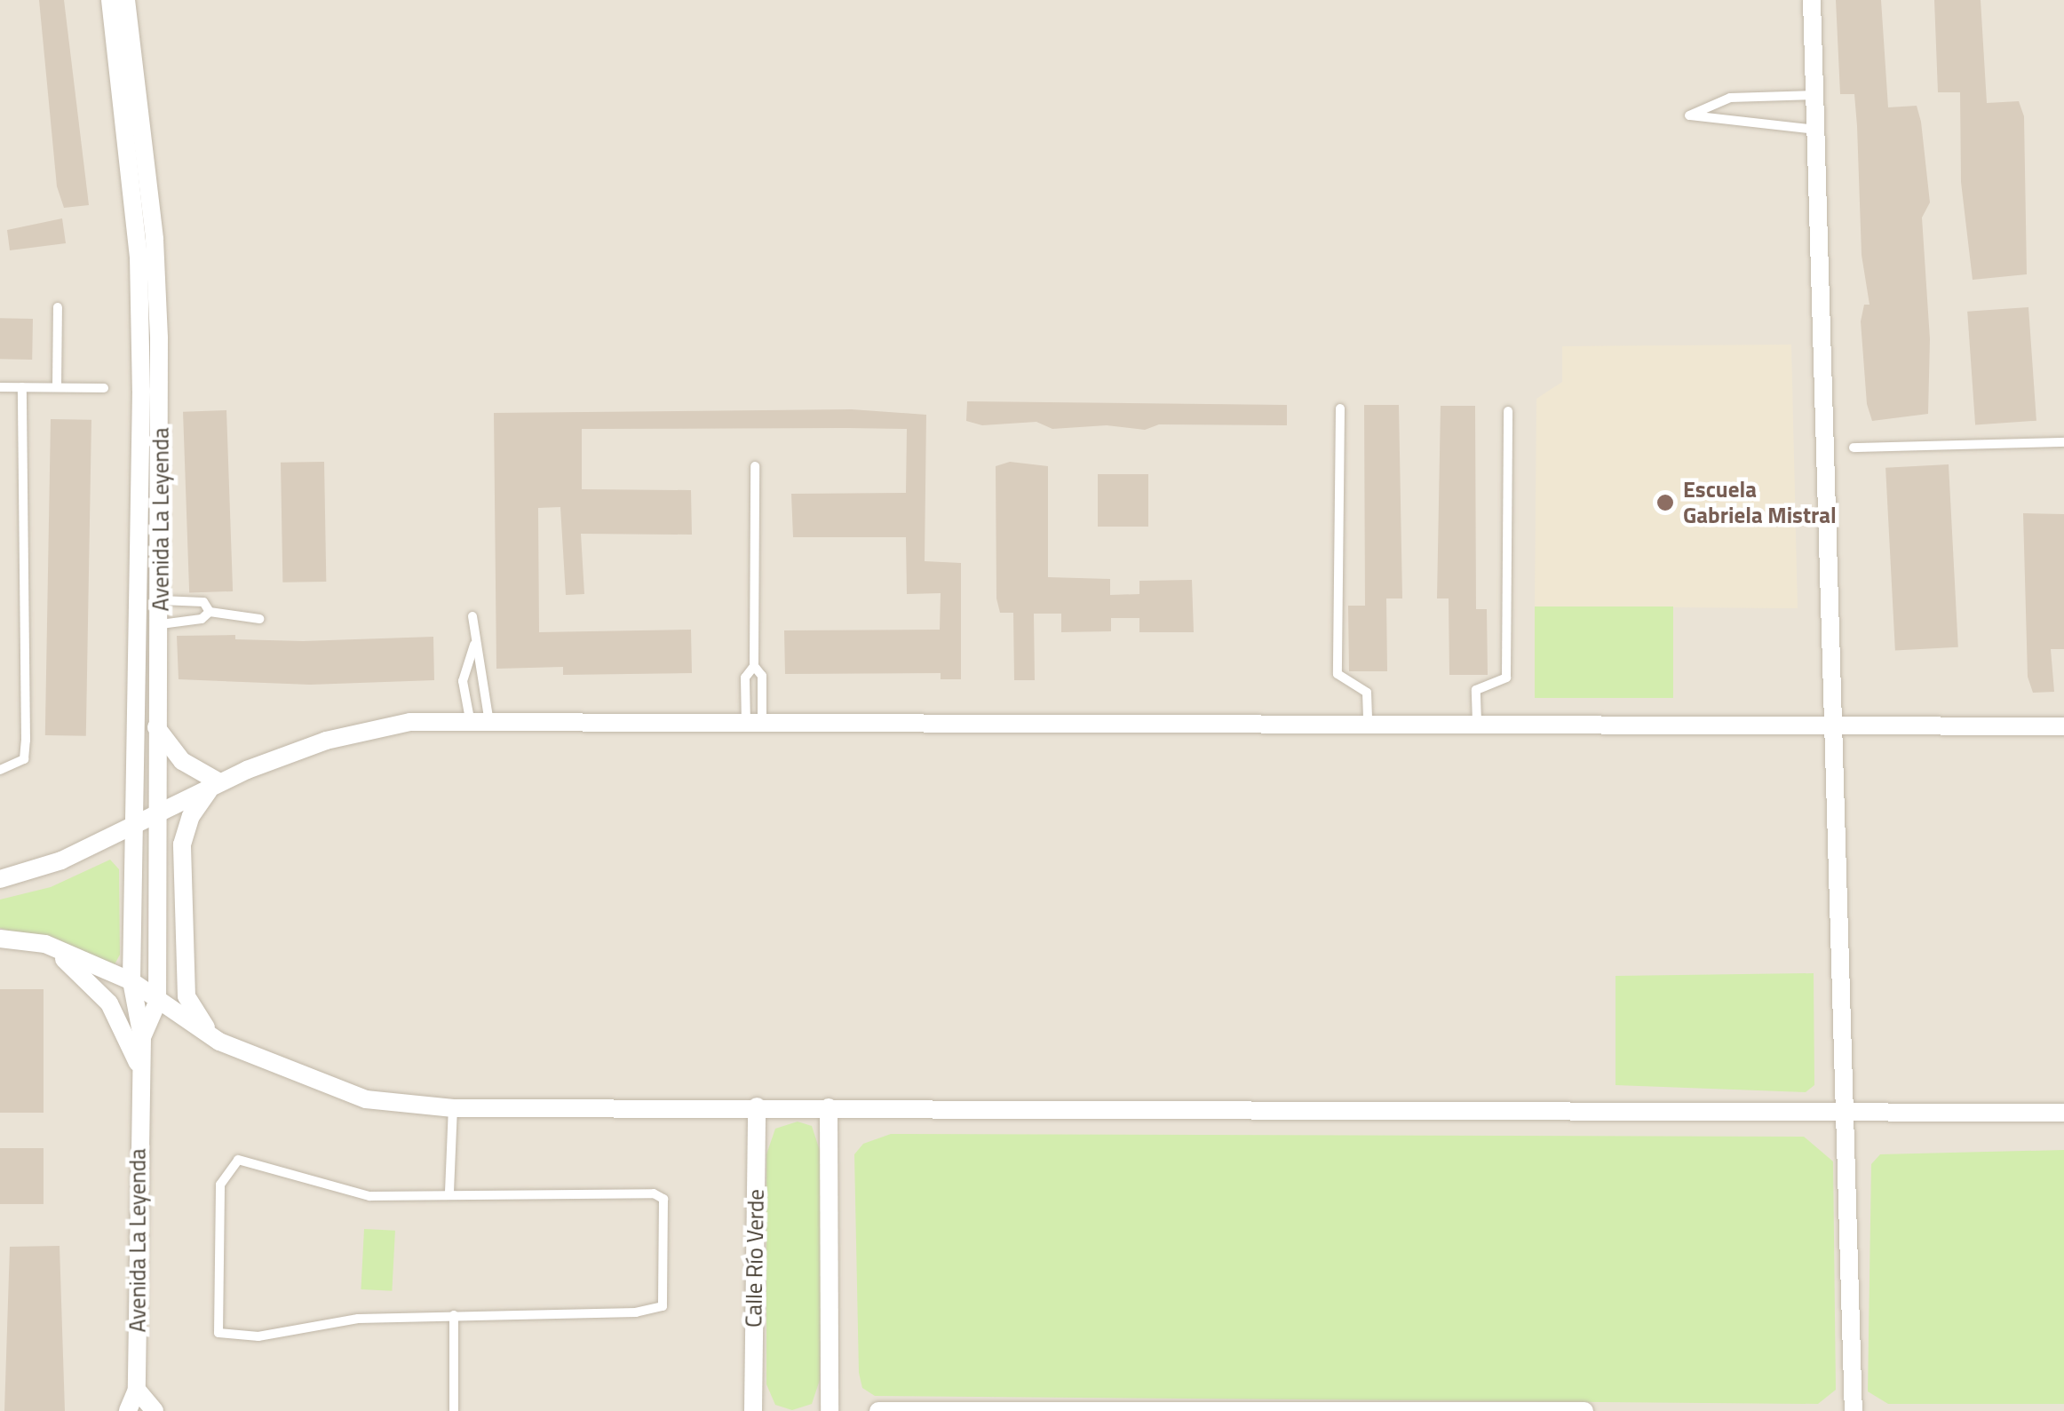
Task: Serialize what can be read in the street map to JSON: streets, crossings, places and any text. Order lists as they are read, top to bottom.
{
  "streets": {
    "street": ["Avenida La Leyenda", "Calle Río Verde"]
  },
  "places": ["Escuela Gabriela Mistral"]
}
